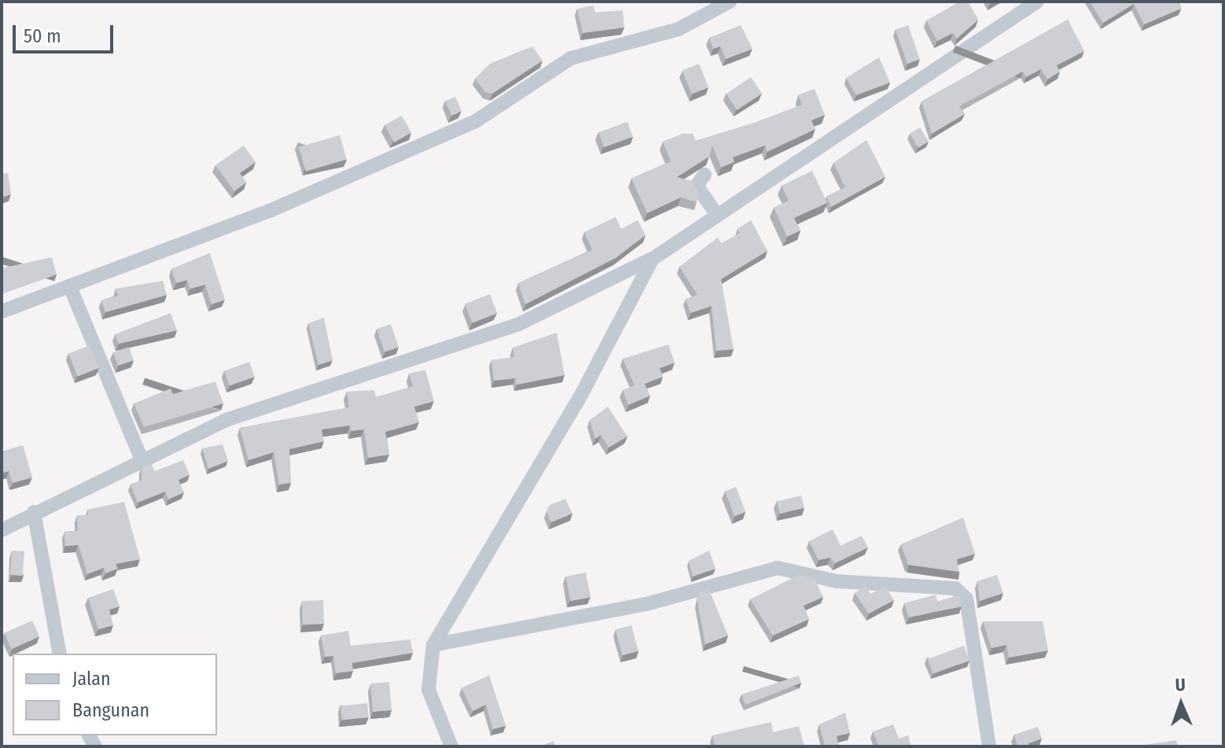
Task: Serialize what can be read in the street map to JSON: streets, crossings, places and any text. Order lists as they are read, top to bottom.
{
  "legend": ["Jalan", "Bangunan"],
  "scale_bar": "50 m",
  "north": "top"
}
